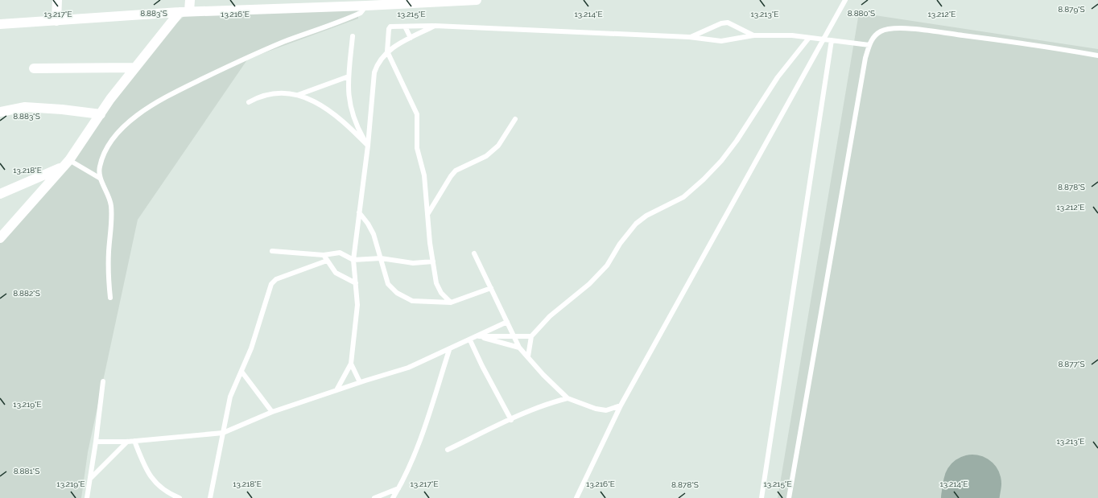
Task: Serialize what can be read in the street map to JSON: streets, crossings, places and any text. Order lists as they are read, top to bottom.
{
  "coordinates": [
    "8.879°S",
    "8.883°S",
    "8.880°S",
    "13.217°E",
    "13.216°E",
    "13.215°E",
    "13.214°E",
    "13.213°E",
    "13.212°E",
    "13.218°E",
    "8.878°S",
    "8.882°S",
    "8.877°S",
    "13.219°E",
    "8.881°S"
  ]
}
